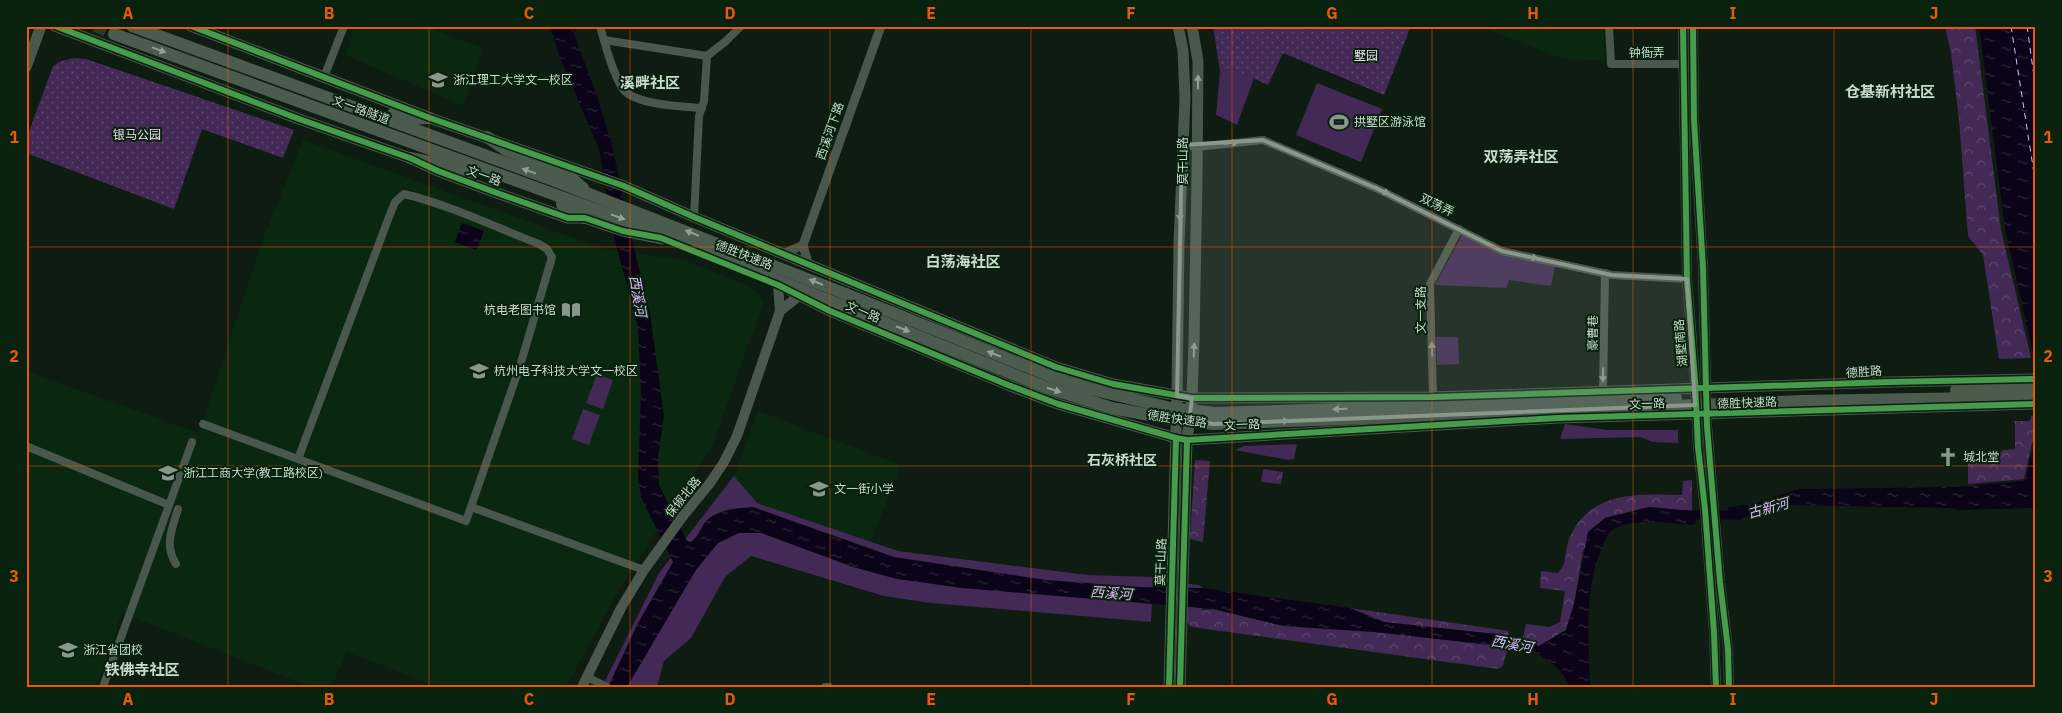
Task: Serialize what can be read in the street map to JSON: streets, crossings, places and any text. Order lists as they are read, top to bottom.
{
  "streets": {
    "highway": ["文一路隧道", "德胜快速路"],
    "main road": [
      "莫干山路",
      "文一路",
      "湖墅南路",
      "德胜路",
      "保俶北路"
    ],
    "street": [
      "钟衙弄",
      "西溪河下路",
      "双荡弄",
      "文一支路",
      "豪曹巷"
    ]
  },
  "crossings": [
    ["钟衙弄", "湖墅南路"],
    ["文一路隧道", "德胜快速路"],
    ["莫干山路", "文一路"],
    ["莫干山路", "双荡弄"],
    ["文一路", "德胜快速路"],
    ["文一路", "文一支路"],
    ["文一路", "豪曹巷"],
    ["文一路", "湖墅南路"],
    ["文一路", "德胜路"],
    ["文一路", "保俶北路"],
    ["双荡弄", "文一支路"],
    ["双荡弄", "豪曹巷"],
    ["双荡弄", "湖墅南路"],
    ["湖墅南路", "德胜路"]
  ],
  "one_way": ["双荡弄", "文一支路", "豪曹巷"],
  "districts": [
    "溪畔社区",
    "仓基新村社区",
    "双荡弄社区",
    "白荡海社区",
    "石灰桥社区",
    "铁佛寺社区"
  ],
  "water": ["西溪河", "古新河"],
  "parks": ["墅园", "银马公园"],
  "places": {
    "school or university": [
      "浙江理工大学文一校区",
      "杭州电子科技大学文一校区",
      "浙江工商大学(教工路校区)",
      "文一街小学",
      "浙江省团校"
    ],
    "sports": ["拱墅区游泳馆"],
    "library": ["杭电老图书馆"],
    "church": ["城北堂"]
  },
  "grid": {
    "columns": [
      "A",
      "B",
      "C",
      "D",
      "E",
      "F",
      "G",
      "H",
      "I",
      "J"
    ],
    "rows": ["1", "2", "3"]
  }
}
